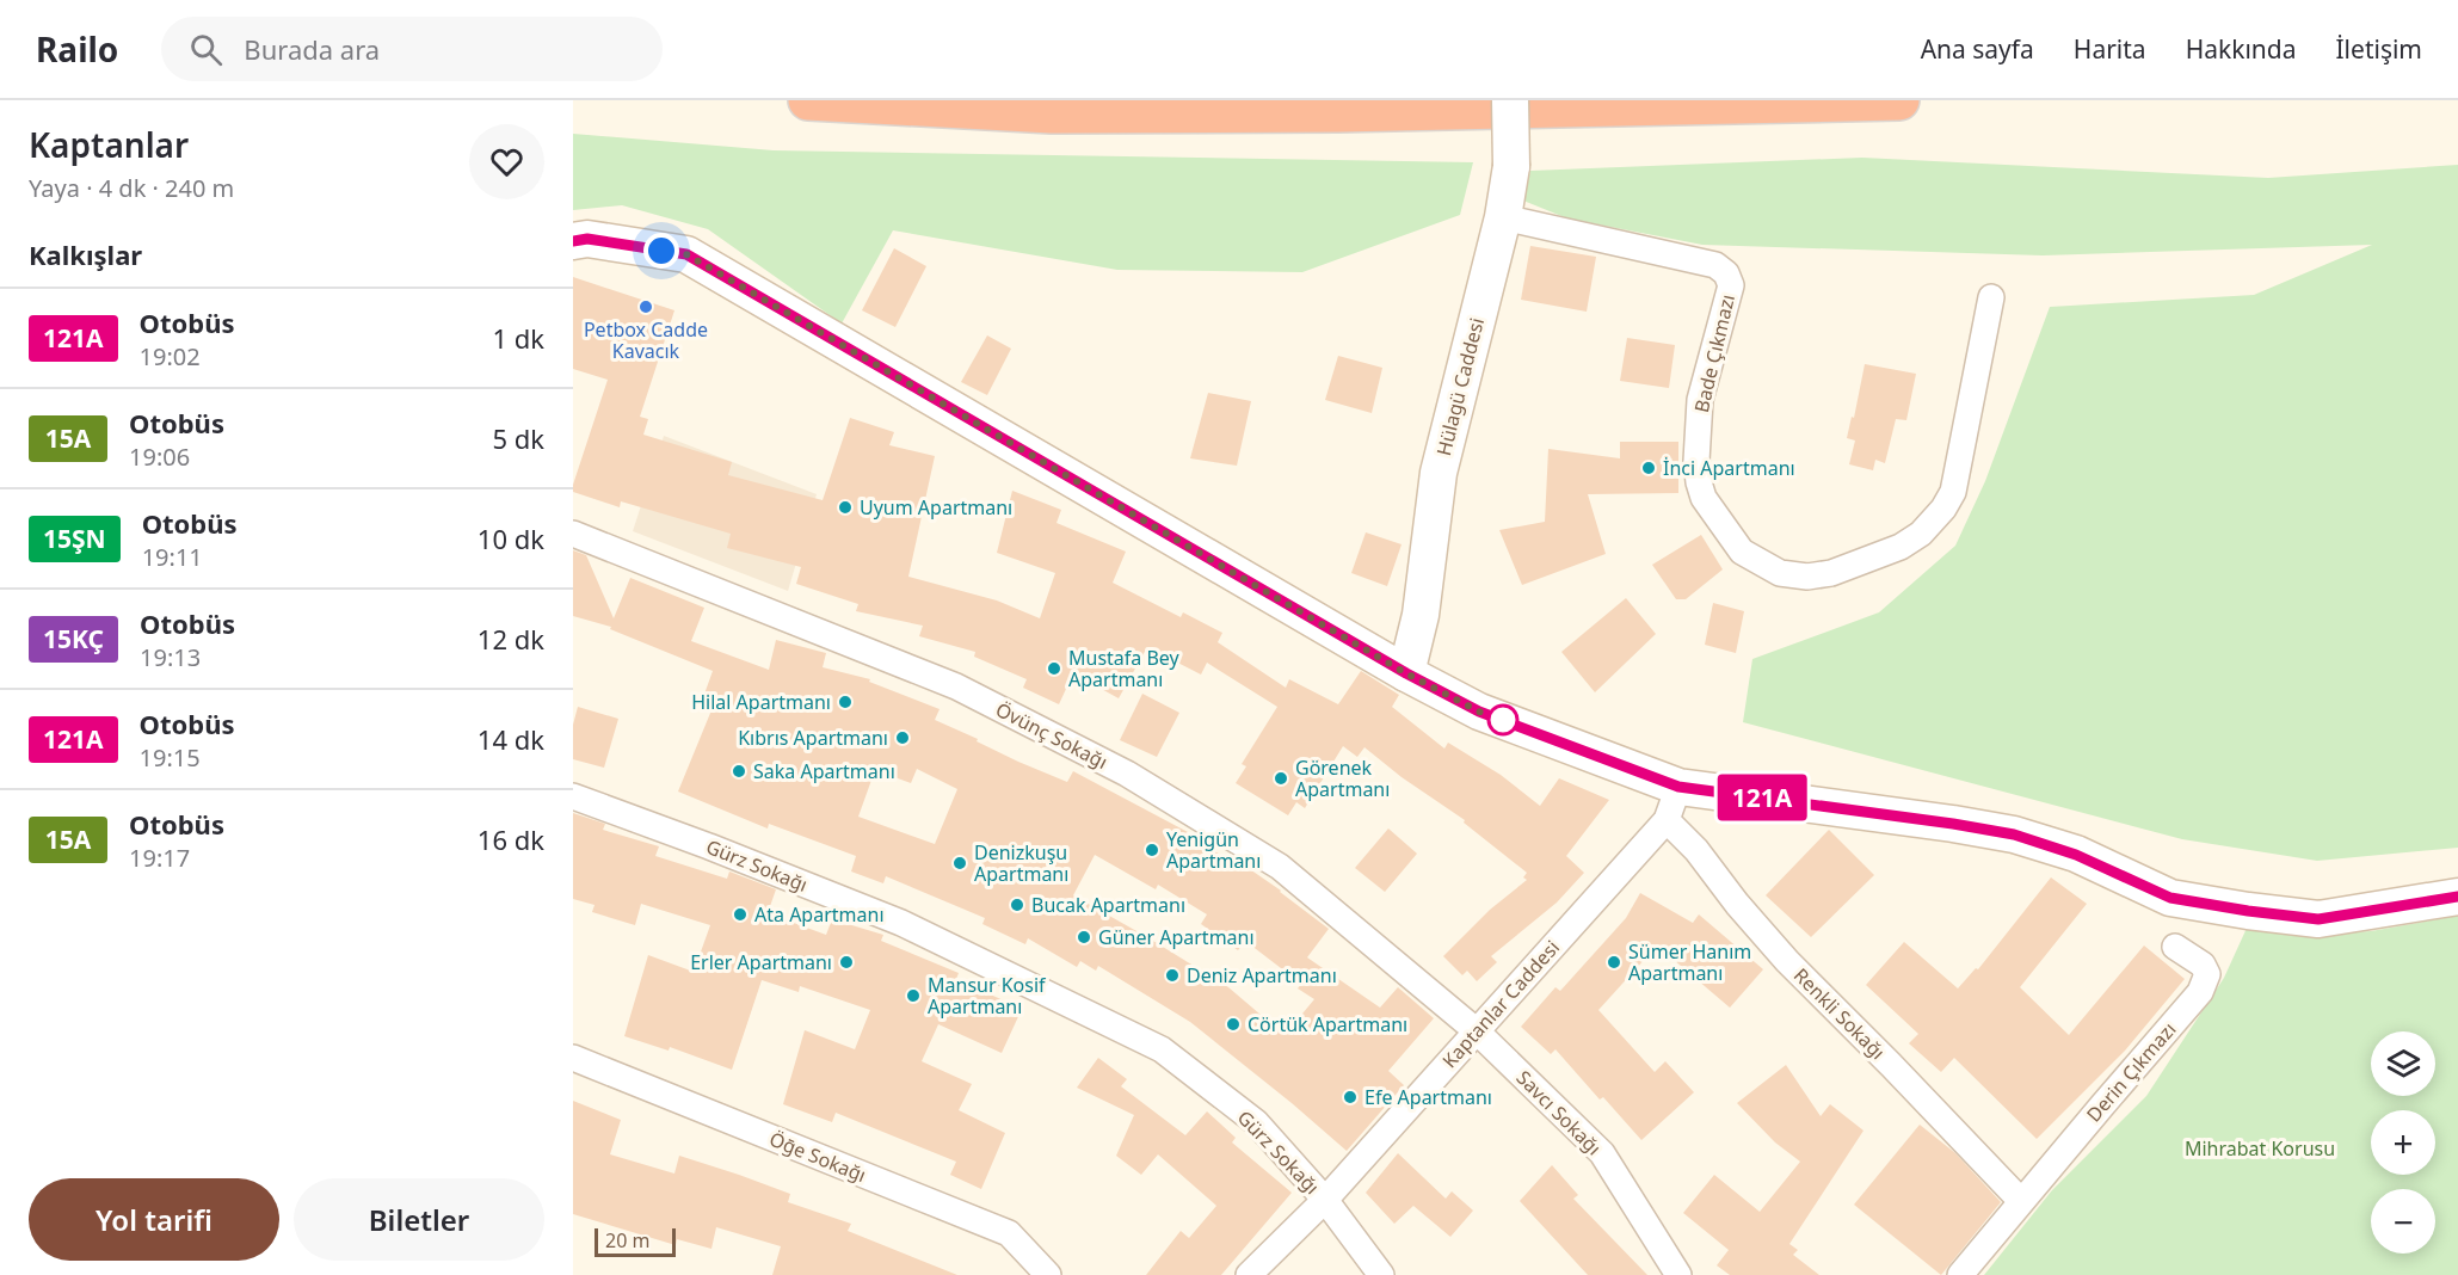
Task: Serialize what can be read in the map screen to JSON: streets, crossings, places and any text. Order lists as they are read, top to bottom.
{
  "streets": {
    "main road": ["Hülagü Caddesi"],
    "street": [
      "Bade Çıkmazı",
      "Övünç Sokağı",
      "Gürz Sokağı",
      "Kaptanlar Caddesi",
      "Renkli Sokağı",
      "Derin Çıkmazı",
      "Savcı Sokağı",
      "Öḡe Sokağı"
    ]
  },
  "crossings": [
    ["Bade Çıkmazı", "Hülagü Caddesi"],
    ["Övünç Sokağı", "Kaptanlar Caddesi"],
    ["Övünç Sokağı", "Savcı Sokağı"],
    ["Gürz Sokağı", "Kaptanlar Caddesi"],
    ["Kaptanlar Caddesi", "Renkli Sokağı"],
    ["Kaptanlar Caddesi", "Savcı Sokağı"],
    ["Renkli Sokağı", "Derin Çıkmazı"]
  ],
  "parks": ["Mihrabat Korusu"],
  "places": [
    "Petbox Cadde Kavacık",
    "İnci Apartmanı",
    "Uyum Apartmanı",
    "Mustafa Bey Apartmanı",
    "Hilal Apartmanı",
    "Kıbrıs Apartmanı",
    "Saka Apartmanı",
    "Görenek Apartmanı",
    "Yenigün Apartmanı",
    "Denizkuşu Apartmanı",
    "Bucak Apartmanı",
    "Ata Apartmanı",
    "Güner Apartmanı",
    "Erler Apartmanı",
    "Sümer Hanım Apartmanı",
    "Deniz Apartmanı",
    "Mansur Kosif Apartmanı",
    "Cörtük Apartmanı",
    "Efe Apartmanı"
  ],
  "lines": ["bus line 121A"],
  "scale_bar": "20 m",
  "page": {
    "header": "Railo",
    "search": "Burada ara",
    "nav": [
      "Ana sayfa",
      "Harita",
      "Hakkında",
      "İletişim"
    ],
    "heading": [
      ["Kaptanlar", "Yaya · 4 dk · 240 m"],
      "Kalkışlar"
    ],
    "on_map": "121A",
    "list": [
      {
        "mark": "121A",
        "name": "Otobüs",
        "note": "19:02",
        "value": "1 dk"
      },
      {
        "mark": "15A",
        "name": "Otobüs",
        "note": "19:06",
        "value": "5 dk"
      },
      {
        "mark": "15ŞN",
        "name": "Otobüs",
        "note": "19:11",
        "value": "10 dk"
      },
      {
        "mark": "15KÇ",
        "name": "Otobüs",
        "note": "19:13",
        "value": "12 dk"
      },
      {
        "mark": "121A",
        "name": "Otobüs",
        "note": "19:15",
        "value": "14 dk"
      },
      {
        "mark": "15A",
        "name": "Otobüs",
        "note": "19:17",
        "value": "16 dk"
      }
    ],
    "map_buttons": ["+", "−"],
    "buttons": ["Yol tarifi", "Biletler"],
    "scale": "20 m"
  }
}
